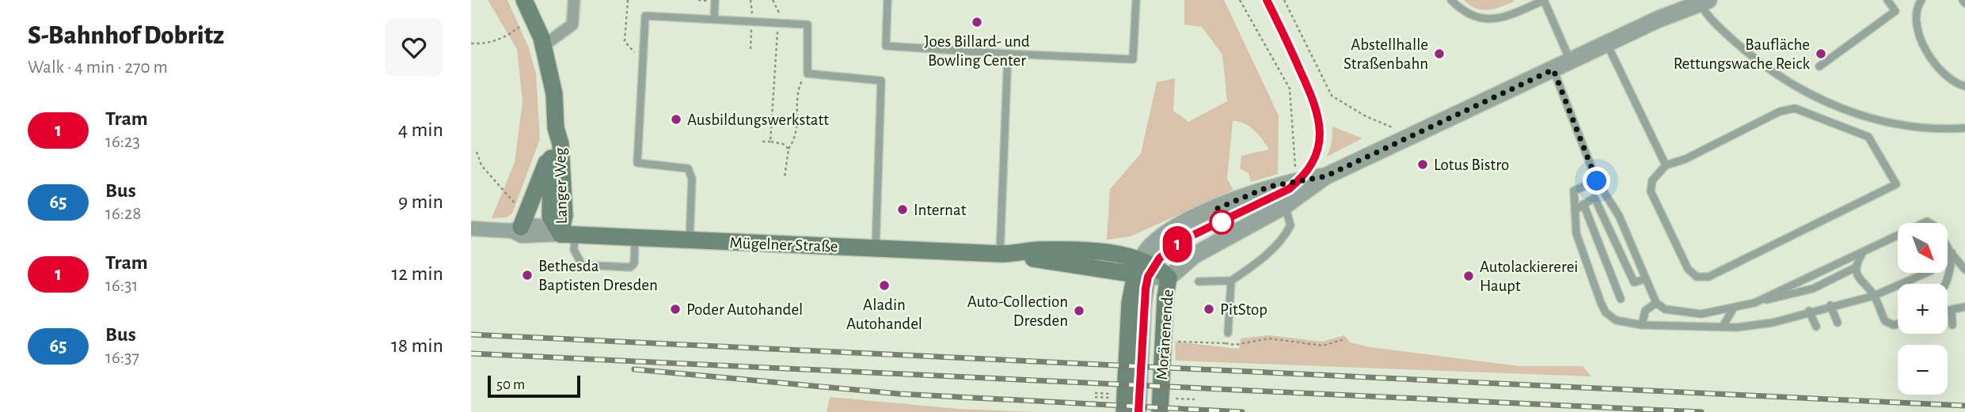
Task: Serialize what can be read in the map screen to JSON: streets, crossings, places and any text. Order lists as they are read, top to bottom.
{
  "streets": {
    "main road": ["Langer Weg", "Mügelner Straße", "Moränenende"]
  },
  "crossings": [
    ["Langer Weg", "Mügelner Straße"],
    ["Mügelner Straße", "Moränenende"]
  ],
  "places": [
    "Joes Billard- und Bowling Center",
    "Abstellhalle Straßenbahn",
    "Baufläche Rettungswache Reick",
    "Ausbildungswerkstatt",
    "Lotus Bistro",
    "Internat",
    "Bethesda Baptisten Dresden",
    "Autolackiererei Haupt",
    "Aladin Autohandel",
    "Poder Autohandel",
    "PitStop",
    "Auto-Collection Dresden"
  ],
  "lines": ["tram line 1"],
  "scale_bar": "50 m",
  "north": "bottom right",
  "page": {
    "heading": ["S-Bahnhof Dobritz", "Walk · 4 min · 270 m"],
    "on_map": "1",
    "list": [
      {
        "mark": "1",
        "name": "Tram",
        "note": "16:23",
        "value": "4 min"
      },
      {
        "mark": "65",
        "name": "Bus",
        "note": "16:28",
        "value": "9 min"
      },
      {
        "mark": "1",
        "name": "Tram",
        "note": "16:31",
        "value": "12 min"
      },
      {
        "mark": "65",
        "name": "Bus",
        "note": "16:37",
        "value": "18 min"
      }
    ],
    "map_buttons": ["+", "−"],
    "scale": "50 m"
  }
}
